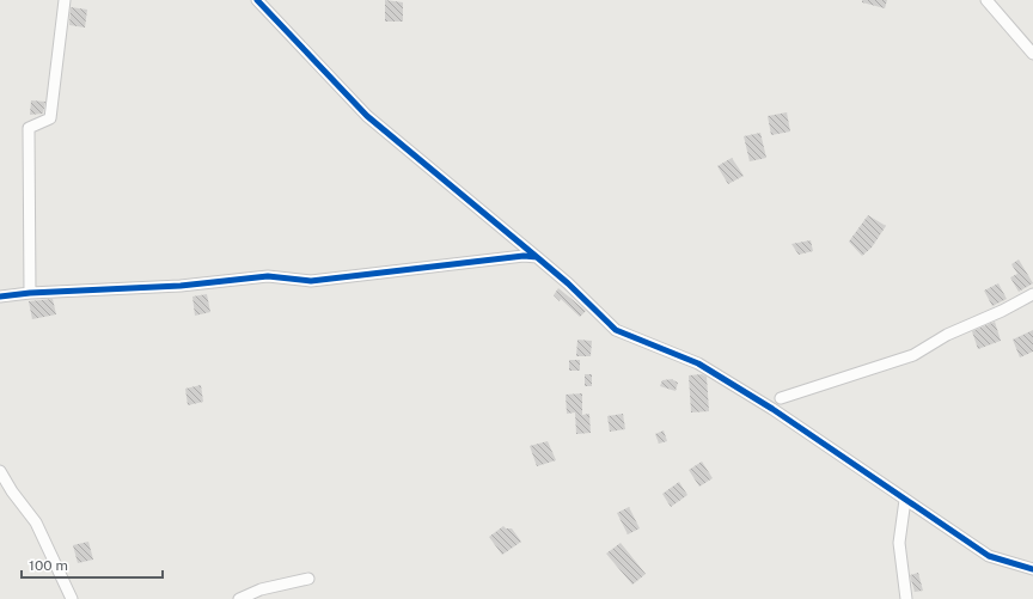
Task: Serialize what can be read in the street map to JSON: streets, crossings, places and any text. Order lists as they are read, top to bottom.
{
  "scale_bar": "100 m"
}
